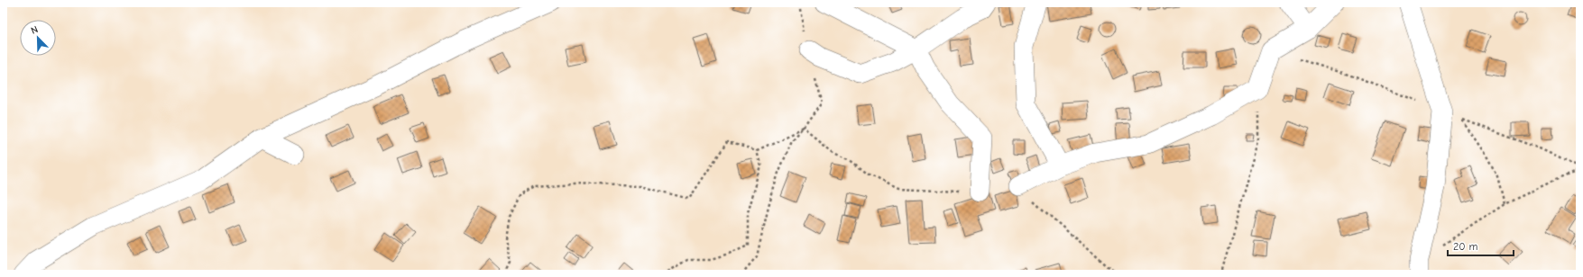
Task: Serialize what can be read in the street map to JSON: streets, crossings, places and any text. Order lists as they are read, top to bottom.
{
  "scale_bar": "20 m",
  "north": "top left"
}
